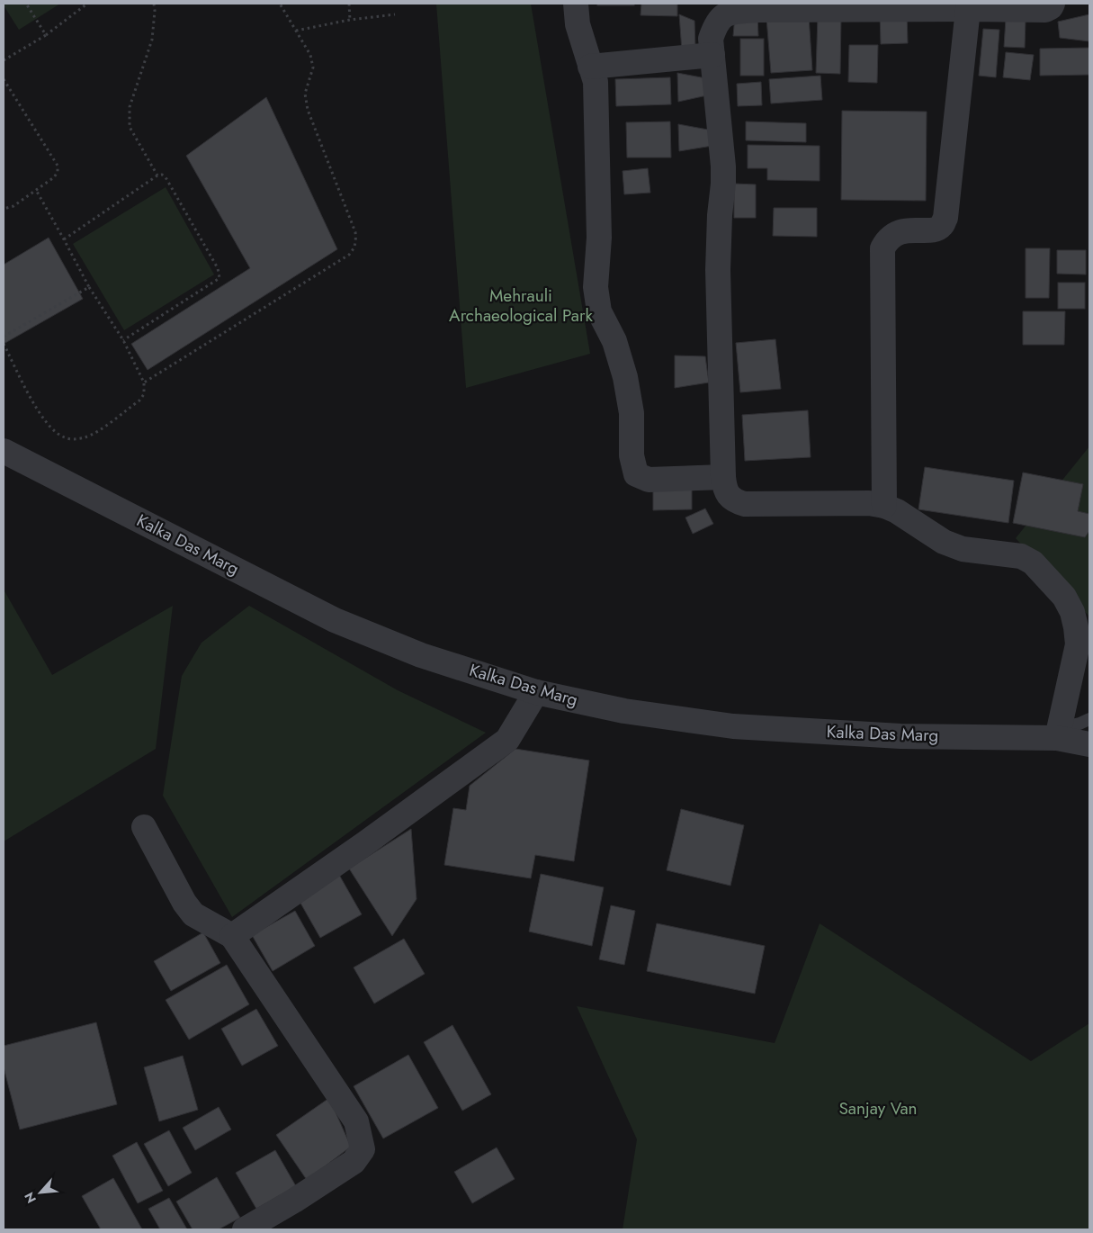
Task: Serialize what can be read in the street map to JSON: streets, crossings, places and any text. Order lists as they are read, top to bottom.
{
  "streets": {
    "street": ["Kalka Das Marg"]
  },
  "parks": ["Mehrauli Archaeological Park", "Sanjay Van"],
  "north": "bottom left"
}
